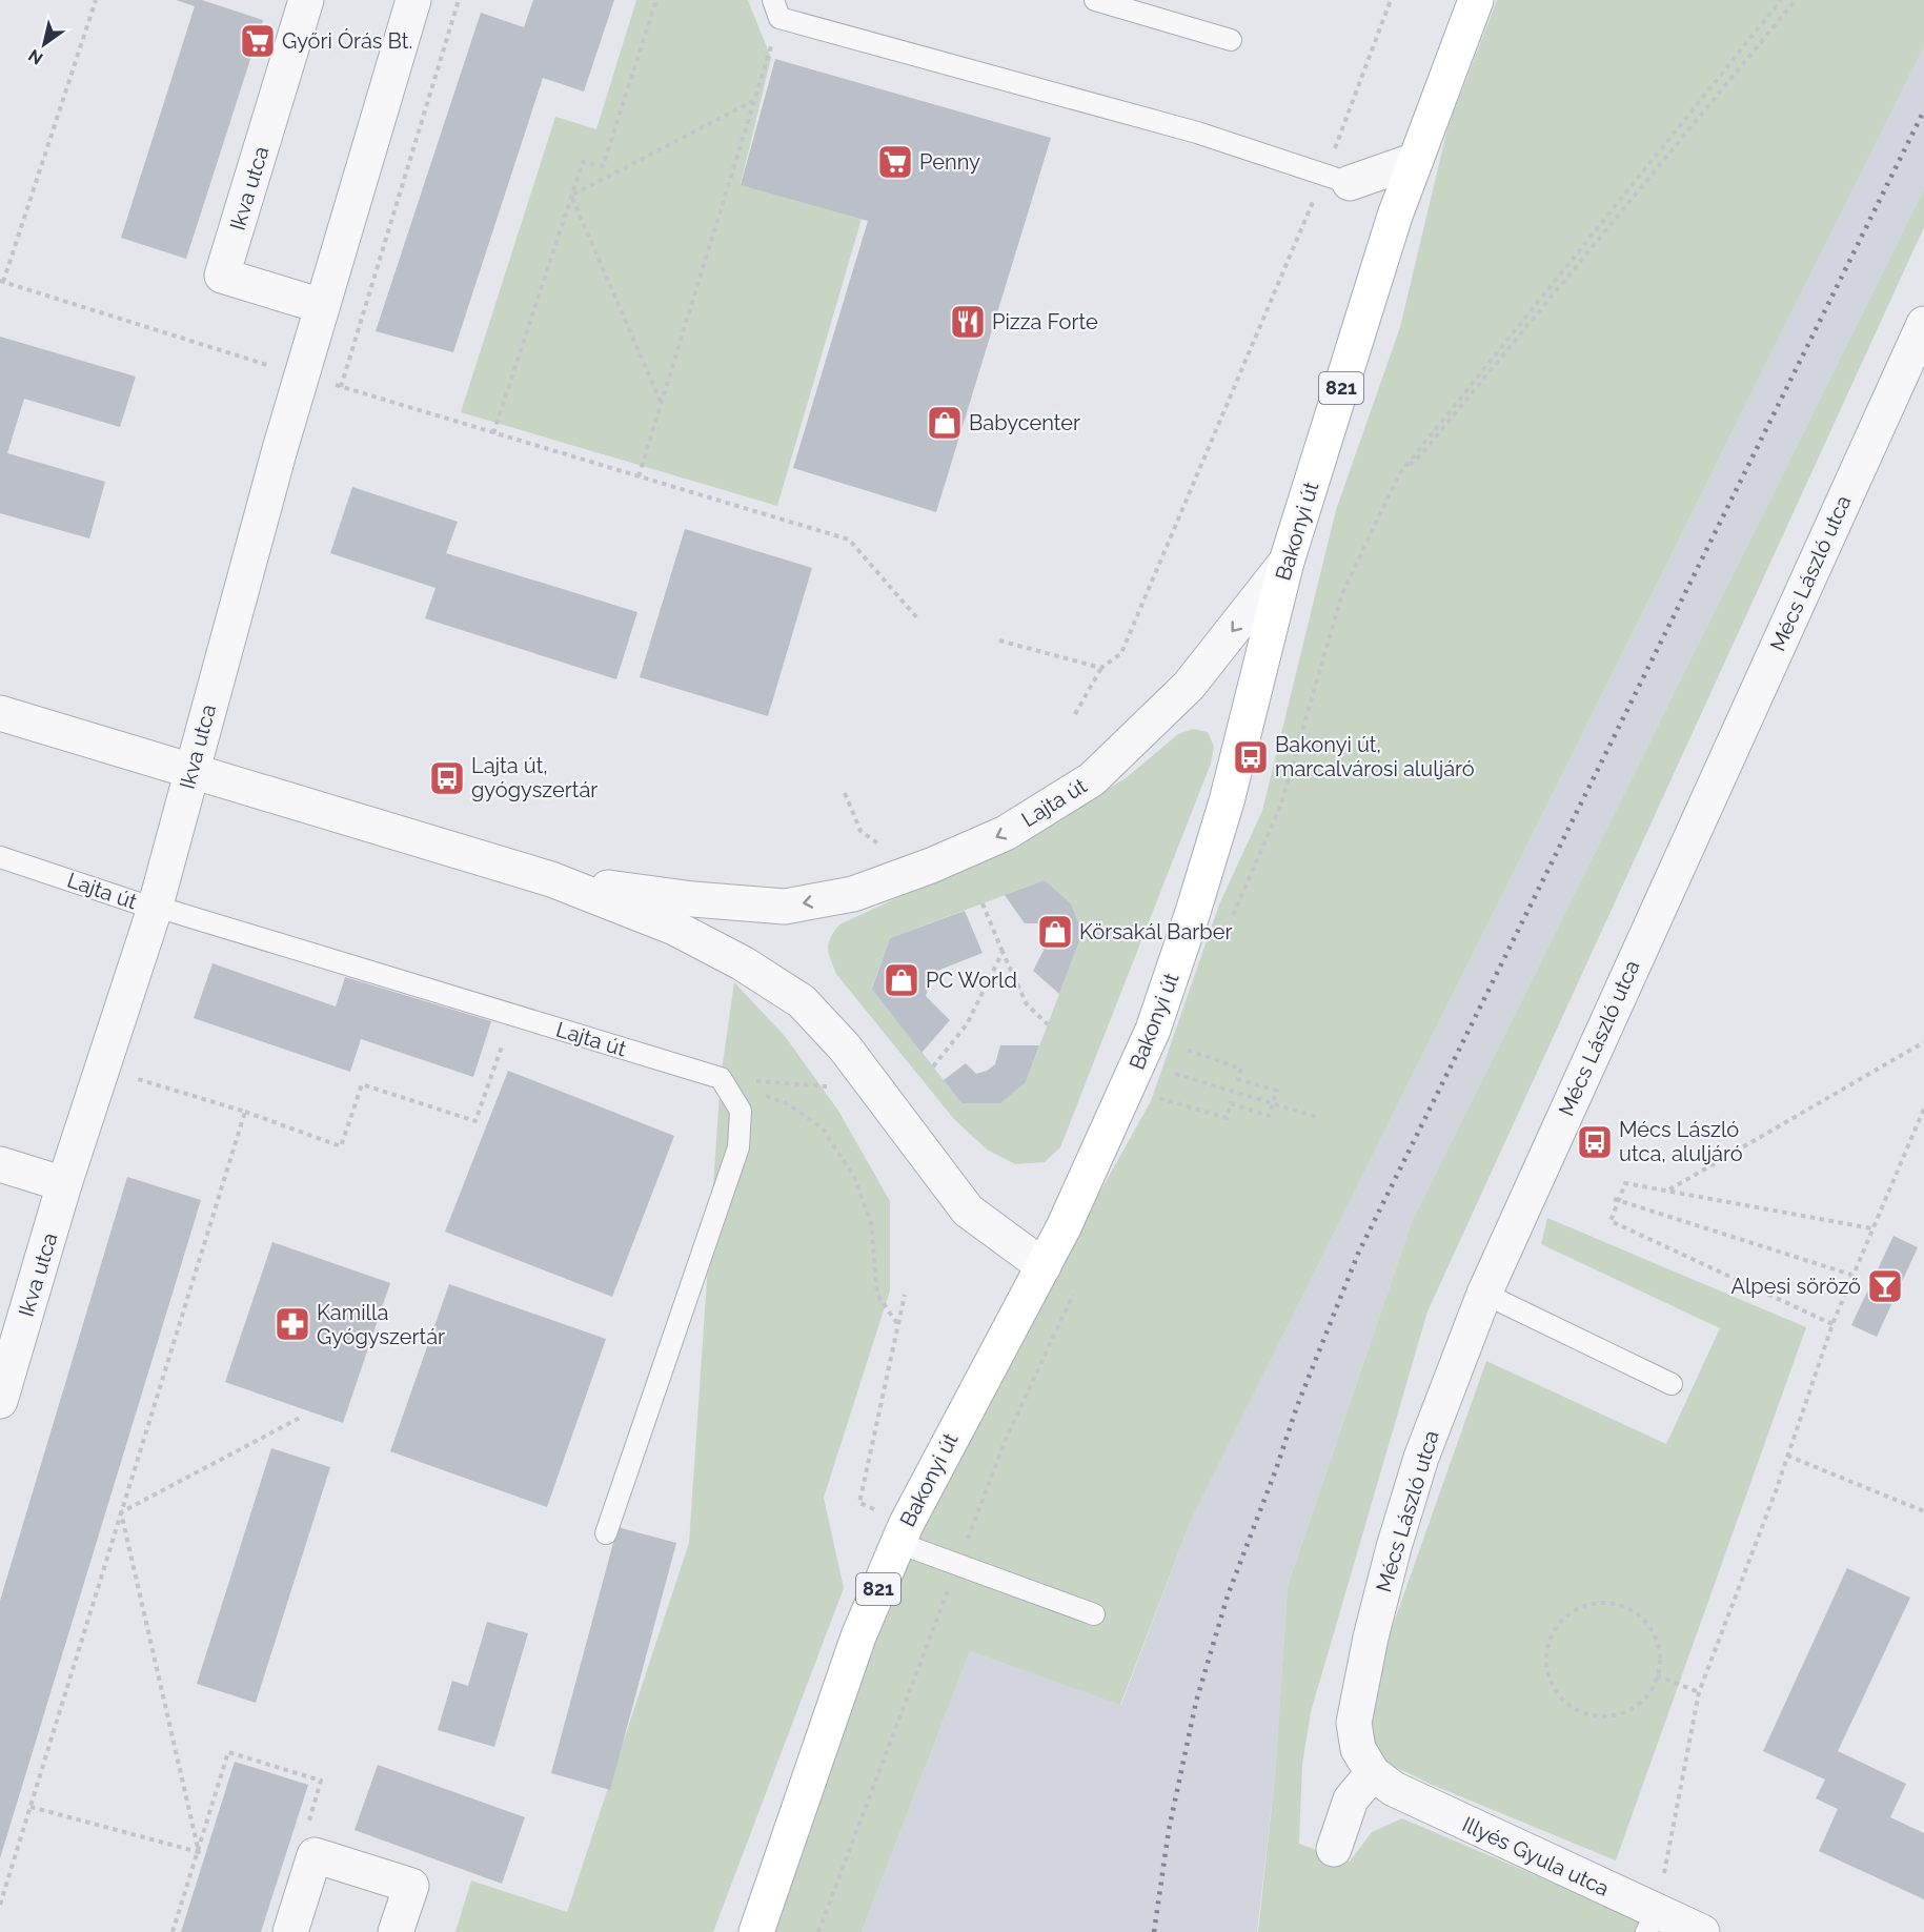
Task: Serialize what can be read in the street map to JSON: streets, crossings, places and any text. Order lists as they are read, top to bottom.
{
  "streets": {
    "main road": ["821", "Bakonyi út"],
    "street": [
      "Ikva utca",
      "Mécs László utca",
      "Lajta út",
      "Illyés Gyula utca"
    ]
  },
  "crossings": [
    ["Ikva utca", "Lajta út"],
    ["Bakonyi út", "Lajta út"],
    ["Mécs László utca", "Illyés Gyula utca"]
  ],
  "places": {
    "supermarket": ["Győri Órás Bt.", "Penny"],
    "restaurant": ["Pizza Forte"],
    "shop": ["Babycenter", "Körsakál Barber", "PC World"],
    "bus stop": ["Bakonyi út, marcalvárosi aluljáró", "Lajta út, gyógyszertár", "Mécs László utca, aluljáró"],
    "bar": ["Alpesi söröző"],
    "pharmacy": ["Kamilla Gyógyszertár"]
  },
  "north": "bottom left"
}
